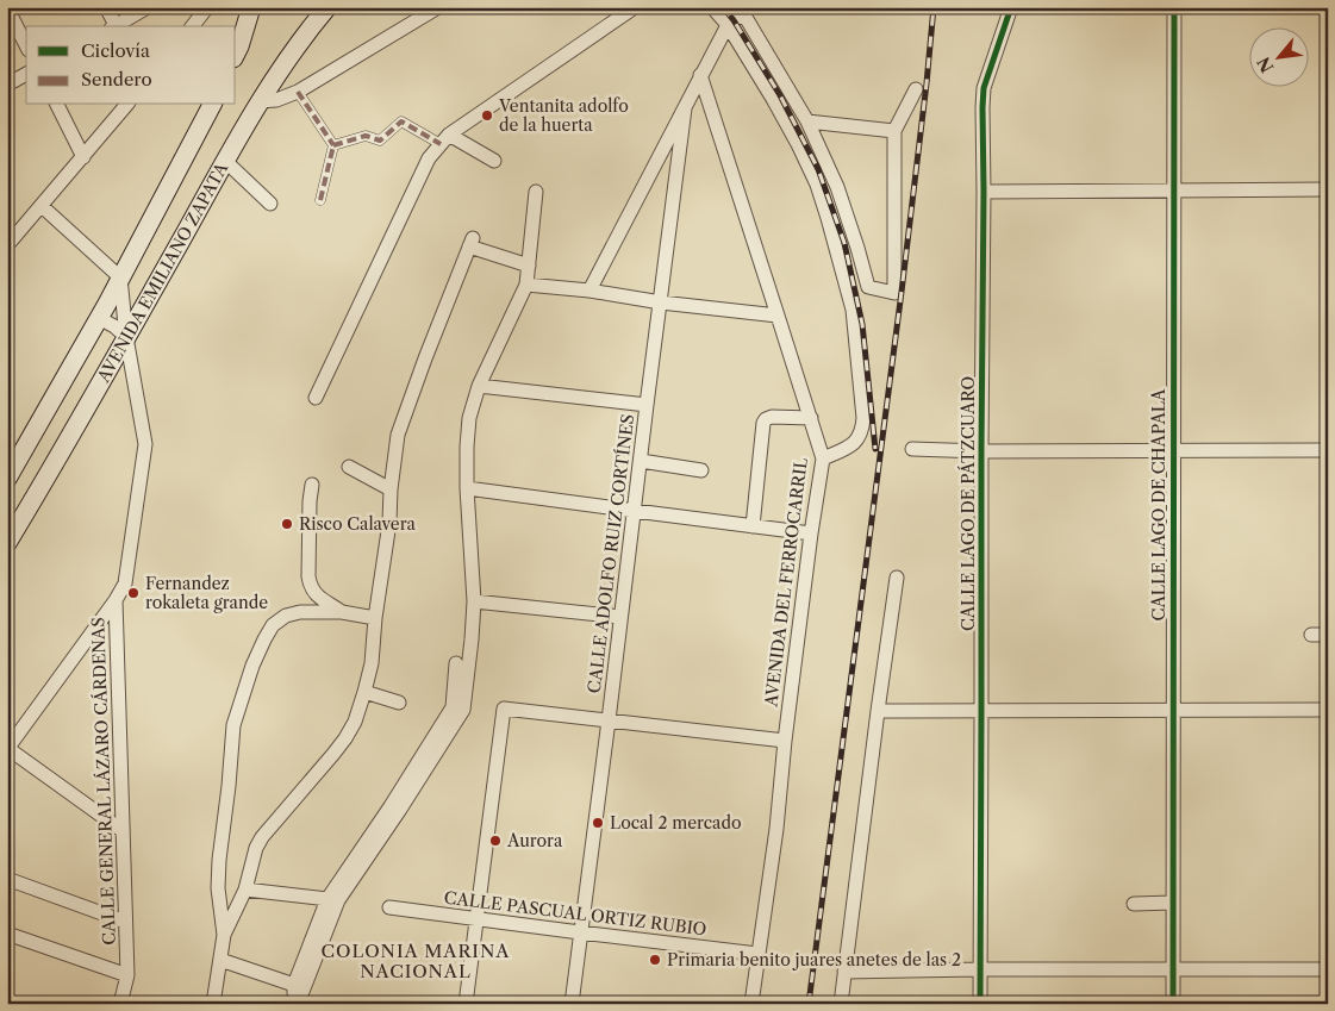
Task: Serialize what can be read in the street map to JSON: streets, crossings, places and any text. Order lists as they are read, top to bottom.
{
  "streets": {
    "main road": ["AVENIDA EMILIANO ZAPATA"],
    "street": [
      "CALLE LAGO DE PÁTZCUARO",
      "CALLE LAGO DE CHAPALA",
      "CALLE ADOLFO RUIZ CORTÍNES",
      "AVENIDA DEL FERROCARRIL",
      "CALLE GENERAL LÁZARO CÁRDENAS",
      "CALLE PASCUAL ORTIZ RUBIO"
    ]
  },
  "crossings": [
    ["AVENIDA EMILIANO ZAPATA", "CALLE GENERAL LÁZARO CÁRDENAS"],
    ["CALLE ADOLFO RUIZ CORTÍNES", "CALLE PASCUAL ORTIZ RUBIO"],
    ["AVENIDA DEL FERROCARRIL", "CALLE PASCUAL ORTIZ RUBIO"]
  ],
  "districts": ["COLONIA MARINA NACIONAL"],
  "places": [
    "Ventanita adolfo de la huerta",
    "Risco Calavera",
    "Fernandez rokaleta grande",
    "Local 2 mercado",
    "Aurora",
    "Primaria benito juares anetes de las 2"
  ],
  "legend": ["Ciclovía", "Sendero"],
  "north": "bottom left"
}
